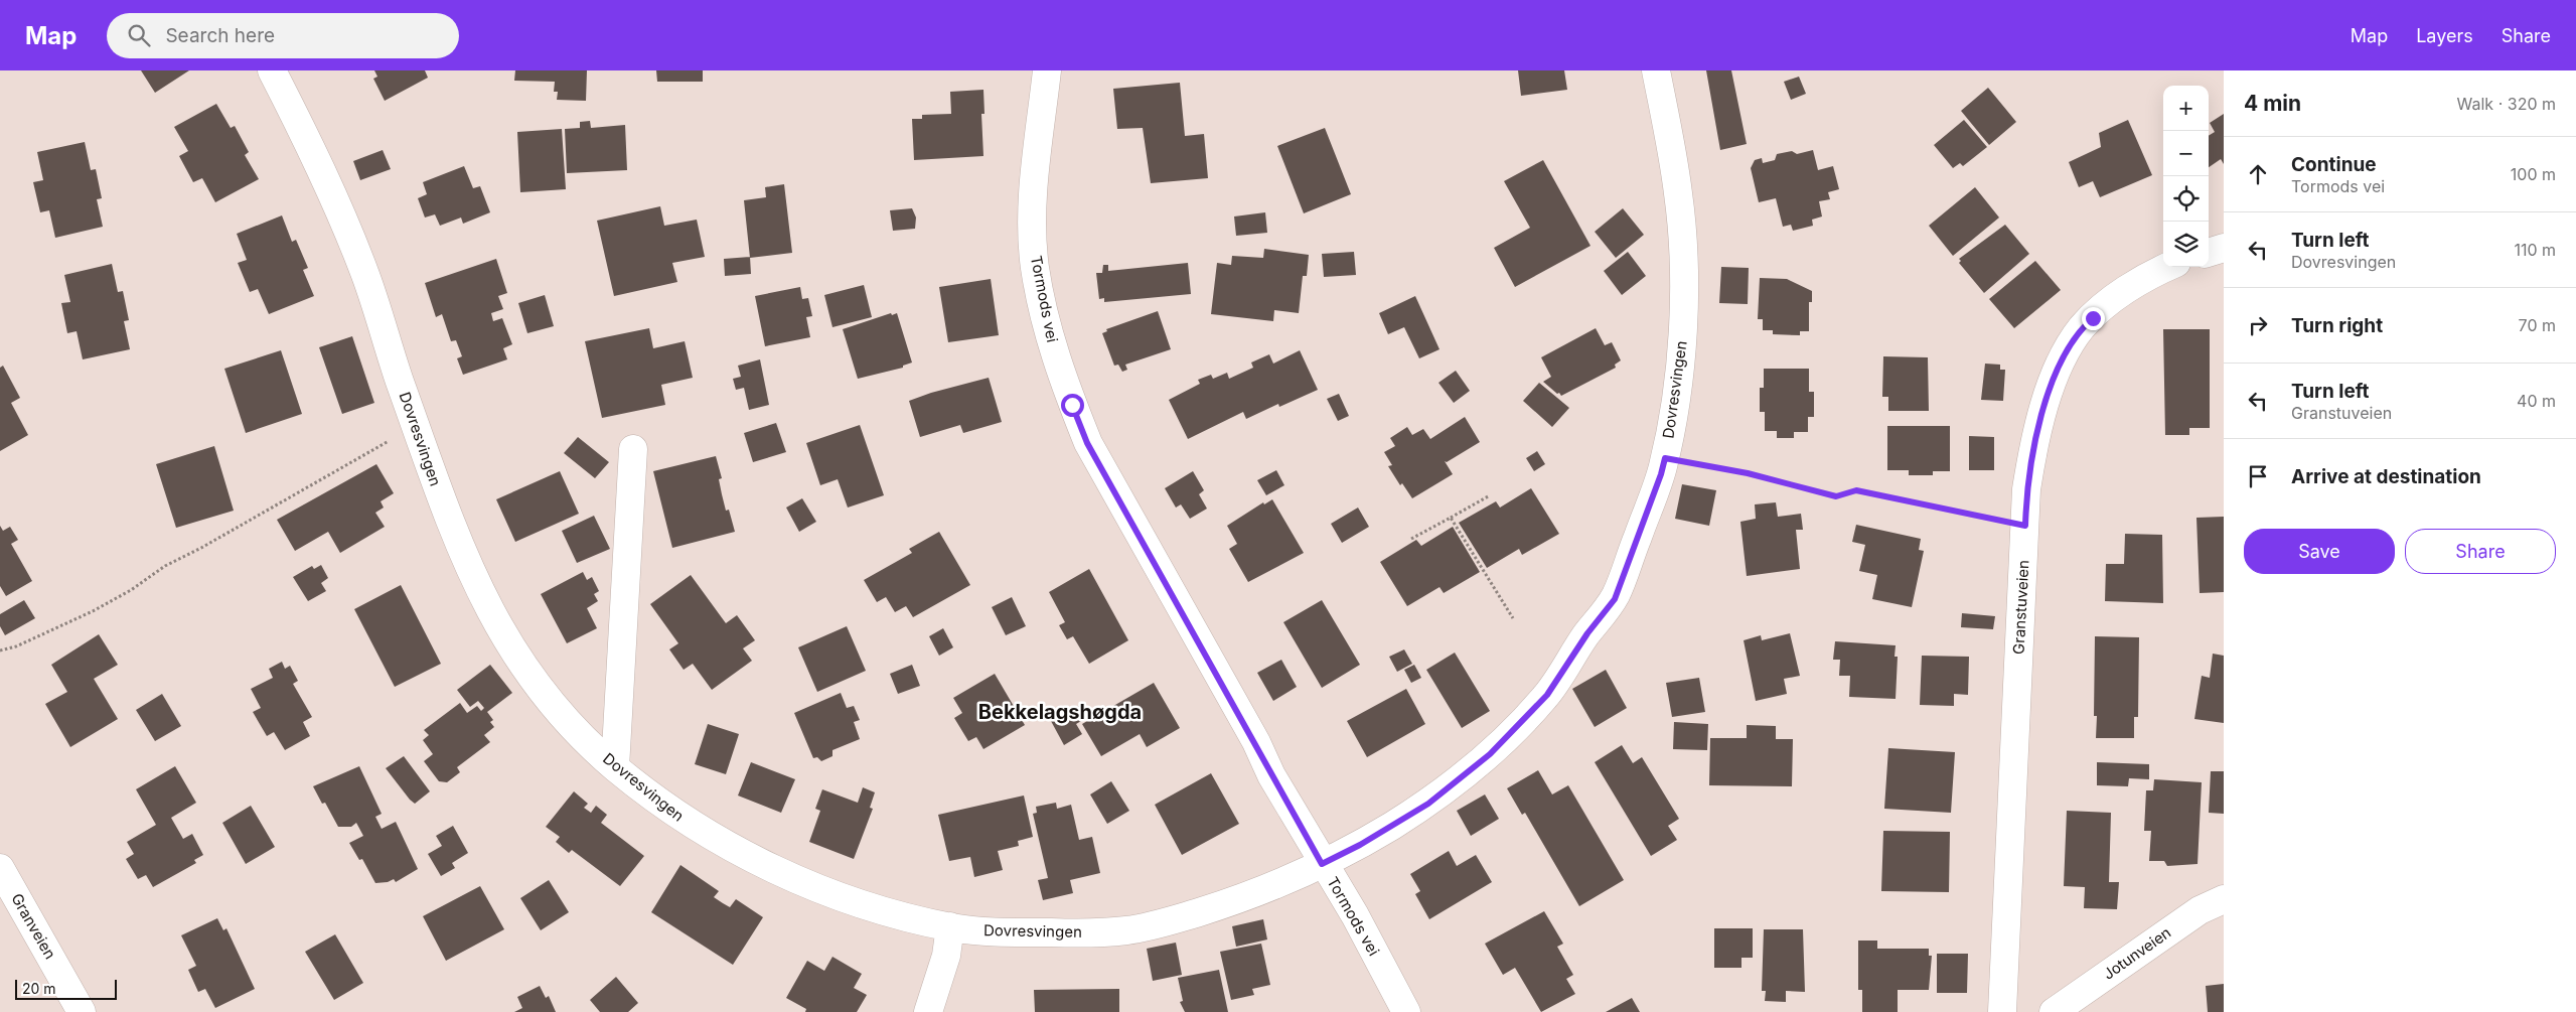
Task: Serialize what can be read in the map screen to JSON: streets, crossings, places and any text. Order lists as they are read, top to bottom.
{
  "streets": {
    "street": [
      "Tormods vei",
      "Dovresvingen",
      "Granstuveien",
      "Granveien",
      "Jotunveien"
    ]
  },
  "crossings": [
    ["Tormods vei", "Dovresvingen"]
  ],
  "districts": ["Bekkelagshøgda"],
  "scale_bar": "20 m",
  "page": {
    "header": "Map",
    "search": "Search here",
    "nav": ["Map", "Layers", "Share"],
    "heading": ["4 min", "Walk · 320 m"],
    "map_buttons": ["+", "−"],
    "list": [
      ["Continue", "Tormods vei", "100 m"],
      ["Turn left", "Dovresvingen", "110 m"],
      ["Turn right", "70 m"],
      ["Turn left", "Granstuveien", "40 m"],
      "Arrive at destination"
    ],
    "buttons": ["Save", "Share"],
    "scale": "20 m"
  }
}
